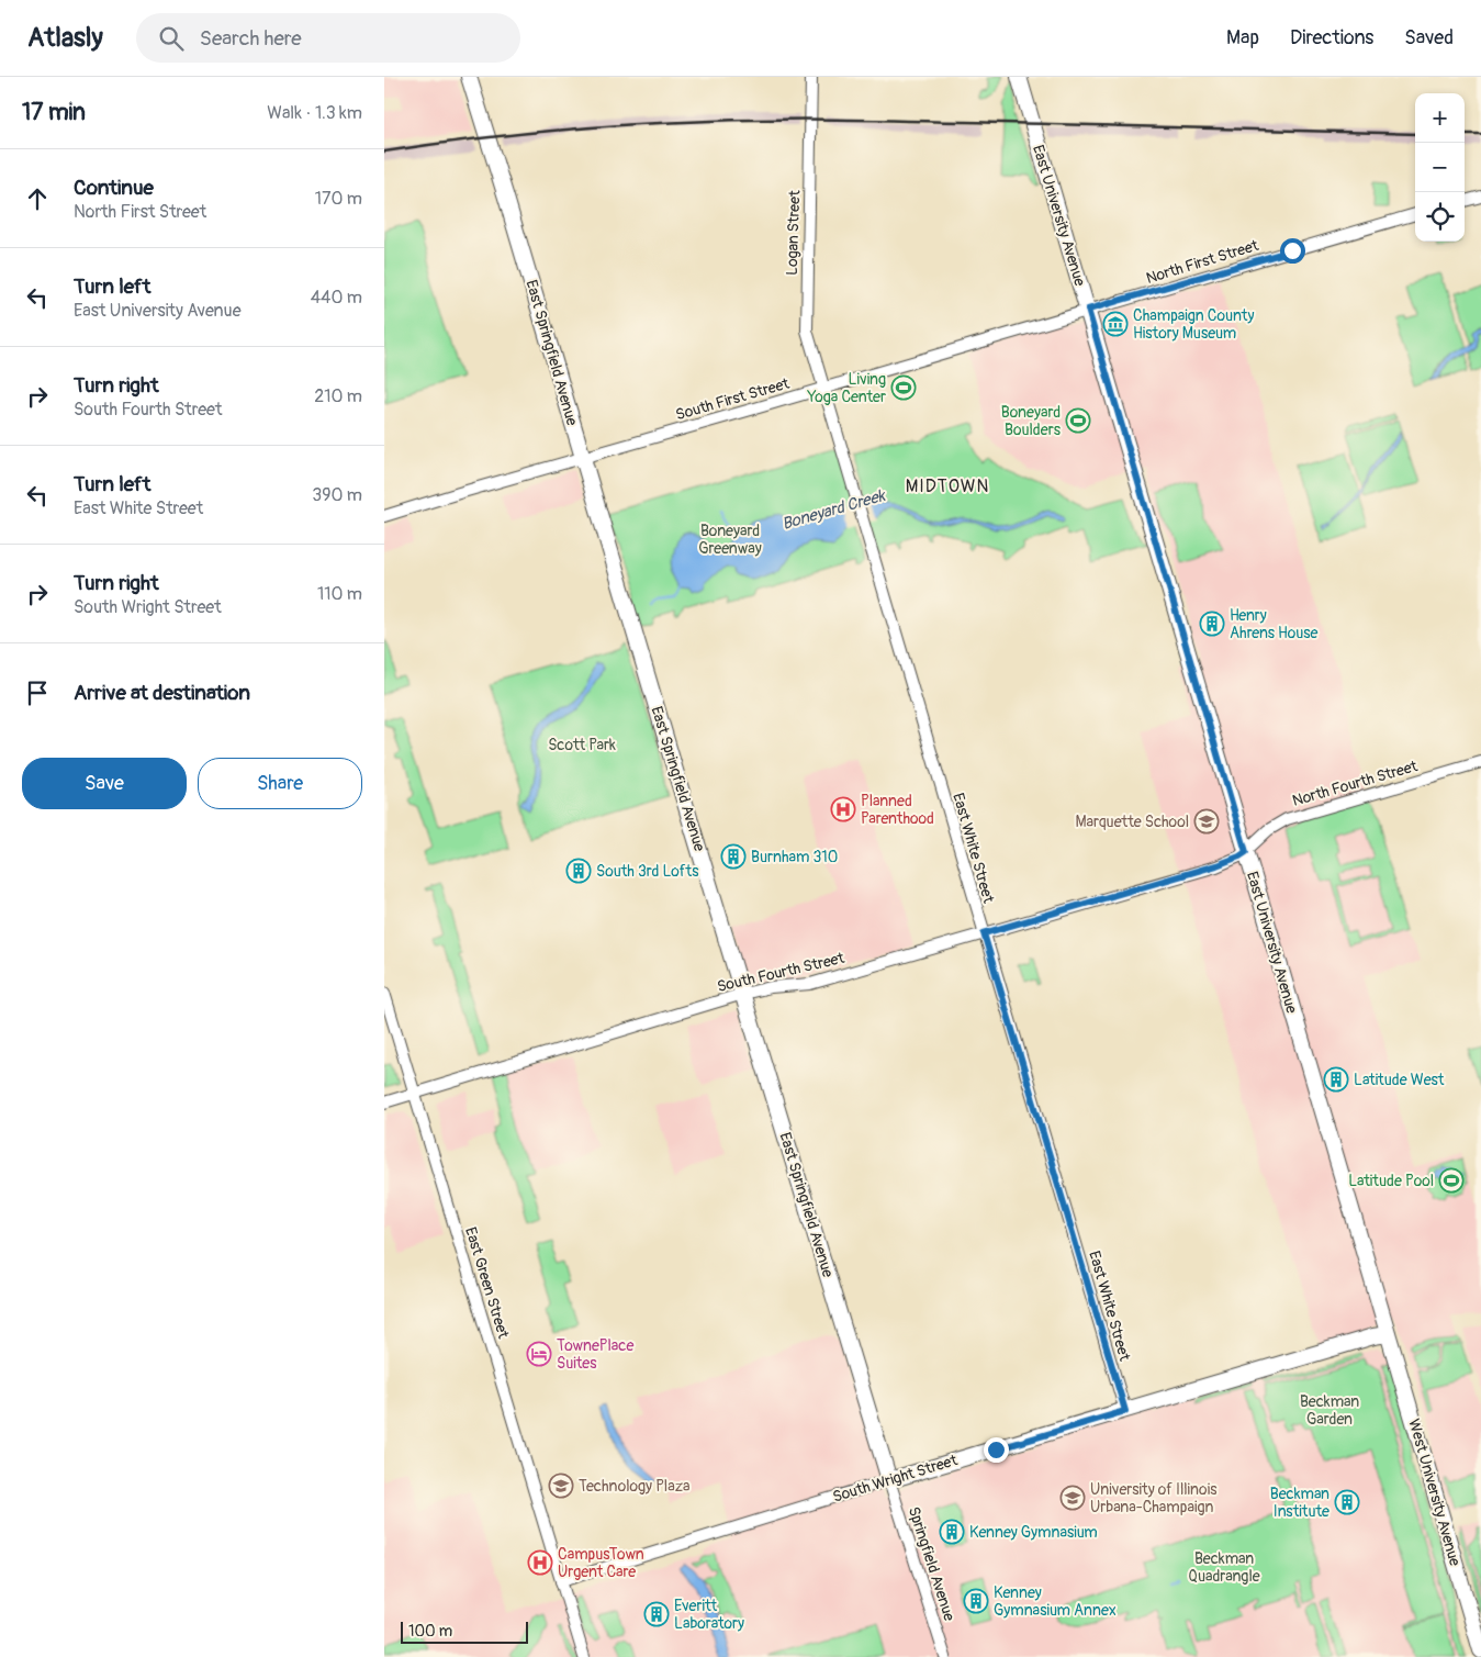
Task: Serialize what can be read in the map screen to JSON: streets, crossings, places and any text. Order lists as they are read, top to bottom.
{
  "streets": {
    "main road": [
      "East University Avenue",
      "East Springfield Avenue",
      "South Wright Street",
      "West University Avenue"
    ],
    "street": [
      "Logan Street",
      "North First Street",
      "South First Street",
      "North Fourth Street",
      "East White Street",
      "South Fourth Street",
      "East Green Street",
      "Springfield Avenue"
    ]
  },
  "crossings": [
    ["East University Avenue", "North First Street"],
    ["East University Avenue", "South First Street"],
    ["East University Avenue", "North Fourth Street"],
    ["East University Avenue", "South Fourth Street"],
    ["East University Avenue", "South Wright Street"],
    ["East University Avenue", "West University Avenue"],
    ["Logan Street", "South First Street"],
    ["Logan Street", "East White Street"],
    ["North First Street", "South First Street"],
    ["East Springfield Avenue", "South First Street"],
    ["East Springfield Avenue", "South Fourth Street"],
    ["East Springfield Avenue", "South Wright Street"],
    ["East Springfield Avenue", "Springfield Avenue"],
    ["South First Street", "East White Street"],
    ["North Fourth Street", "South Fourth Street"],
    ["East White Street", "South Fourth Street"],
    ["East White Street", "South Wright Street"],
    ["South Fourth Street", "East Green Street"],
    ["East Green Street", "South Wright Street"],
    ["South Wright Street", "West University Avenue"],
    ["South Wright Street", "Springfield Avenue"]
  ],
  "districts": ["MIDTOWN"],
  "water": ["Boneyard Creek"],
  "parks": [
    "Boneyard Greenway",
    "Scott Park",
    "Beckman Garden",
    "Beckman Quadrangle"
  ],
  "places": {
    "museum": ["Champaign County History Museum"],
    "sports": ["Living Yoga Center", "Boneyard Boulders", "Latitude Pool"],
    "building": [
      "Henry Ahrens House",
      "Burnham 310",
      "South 3rd Lofts",
      "Latitude West",
      "Beckman Institute",
      "Kenney Gymnasium",
      "Kenney Gymnasium Annex",
      "Everitt Laboratory"
    ],
    "hospital": ["Planned Parenthood", "CampusTown Urgent Care"],
    "school or university": ["Marquette School", "Technology Plaza", "University of Illinois Urbana-Champaign"],
    "hotel": ["TownePlace Suites"]
  },
  "scale_bar": "100 m",
  "page": {
    "header": "Atlasly",
    "search": "Search here",
    "nav": ["Map", "Directions", "Saved"],
    "heading": ["17 min", "Walk · 1.3 km"],
    "map_buttons": ["+", "−"],
    "list": [
      ["Continue", "North First Street", "170 m"],
      ["Turn left", "East University Avenue", "440 m"],
      ["Turn right", "South Fourth Street", "210 m"],
      ["Turn left", "East White Street", "390 m"],
      ["Turn right", "South Wright Street", "110 m"],
      "Arrive at destination"
    ],
    "buttons": ["Save", "Share"],
    "scale": "100 m"
  }
}
